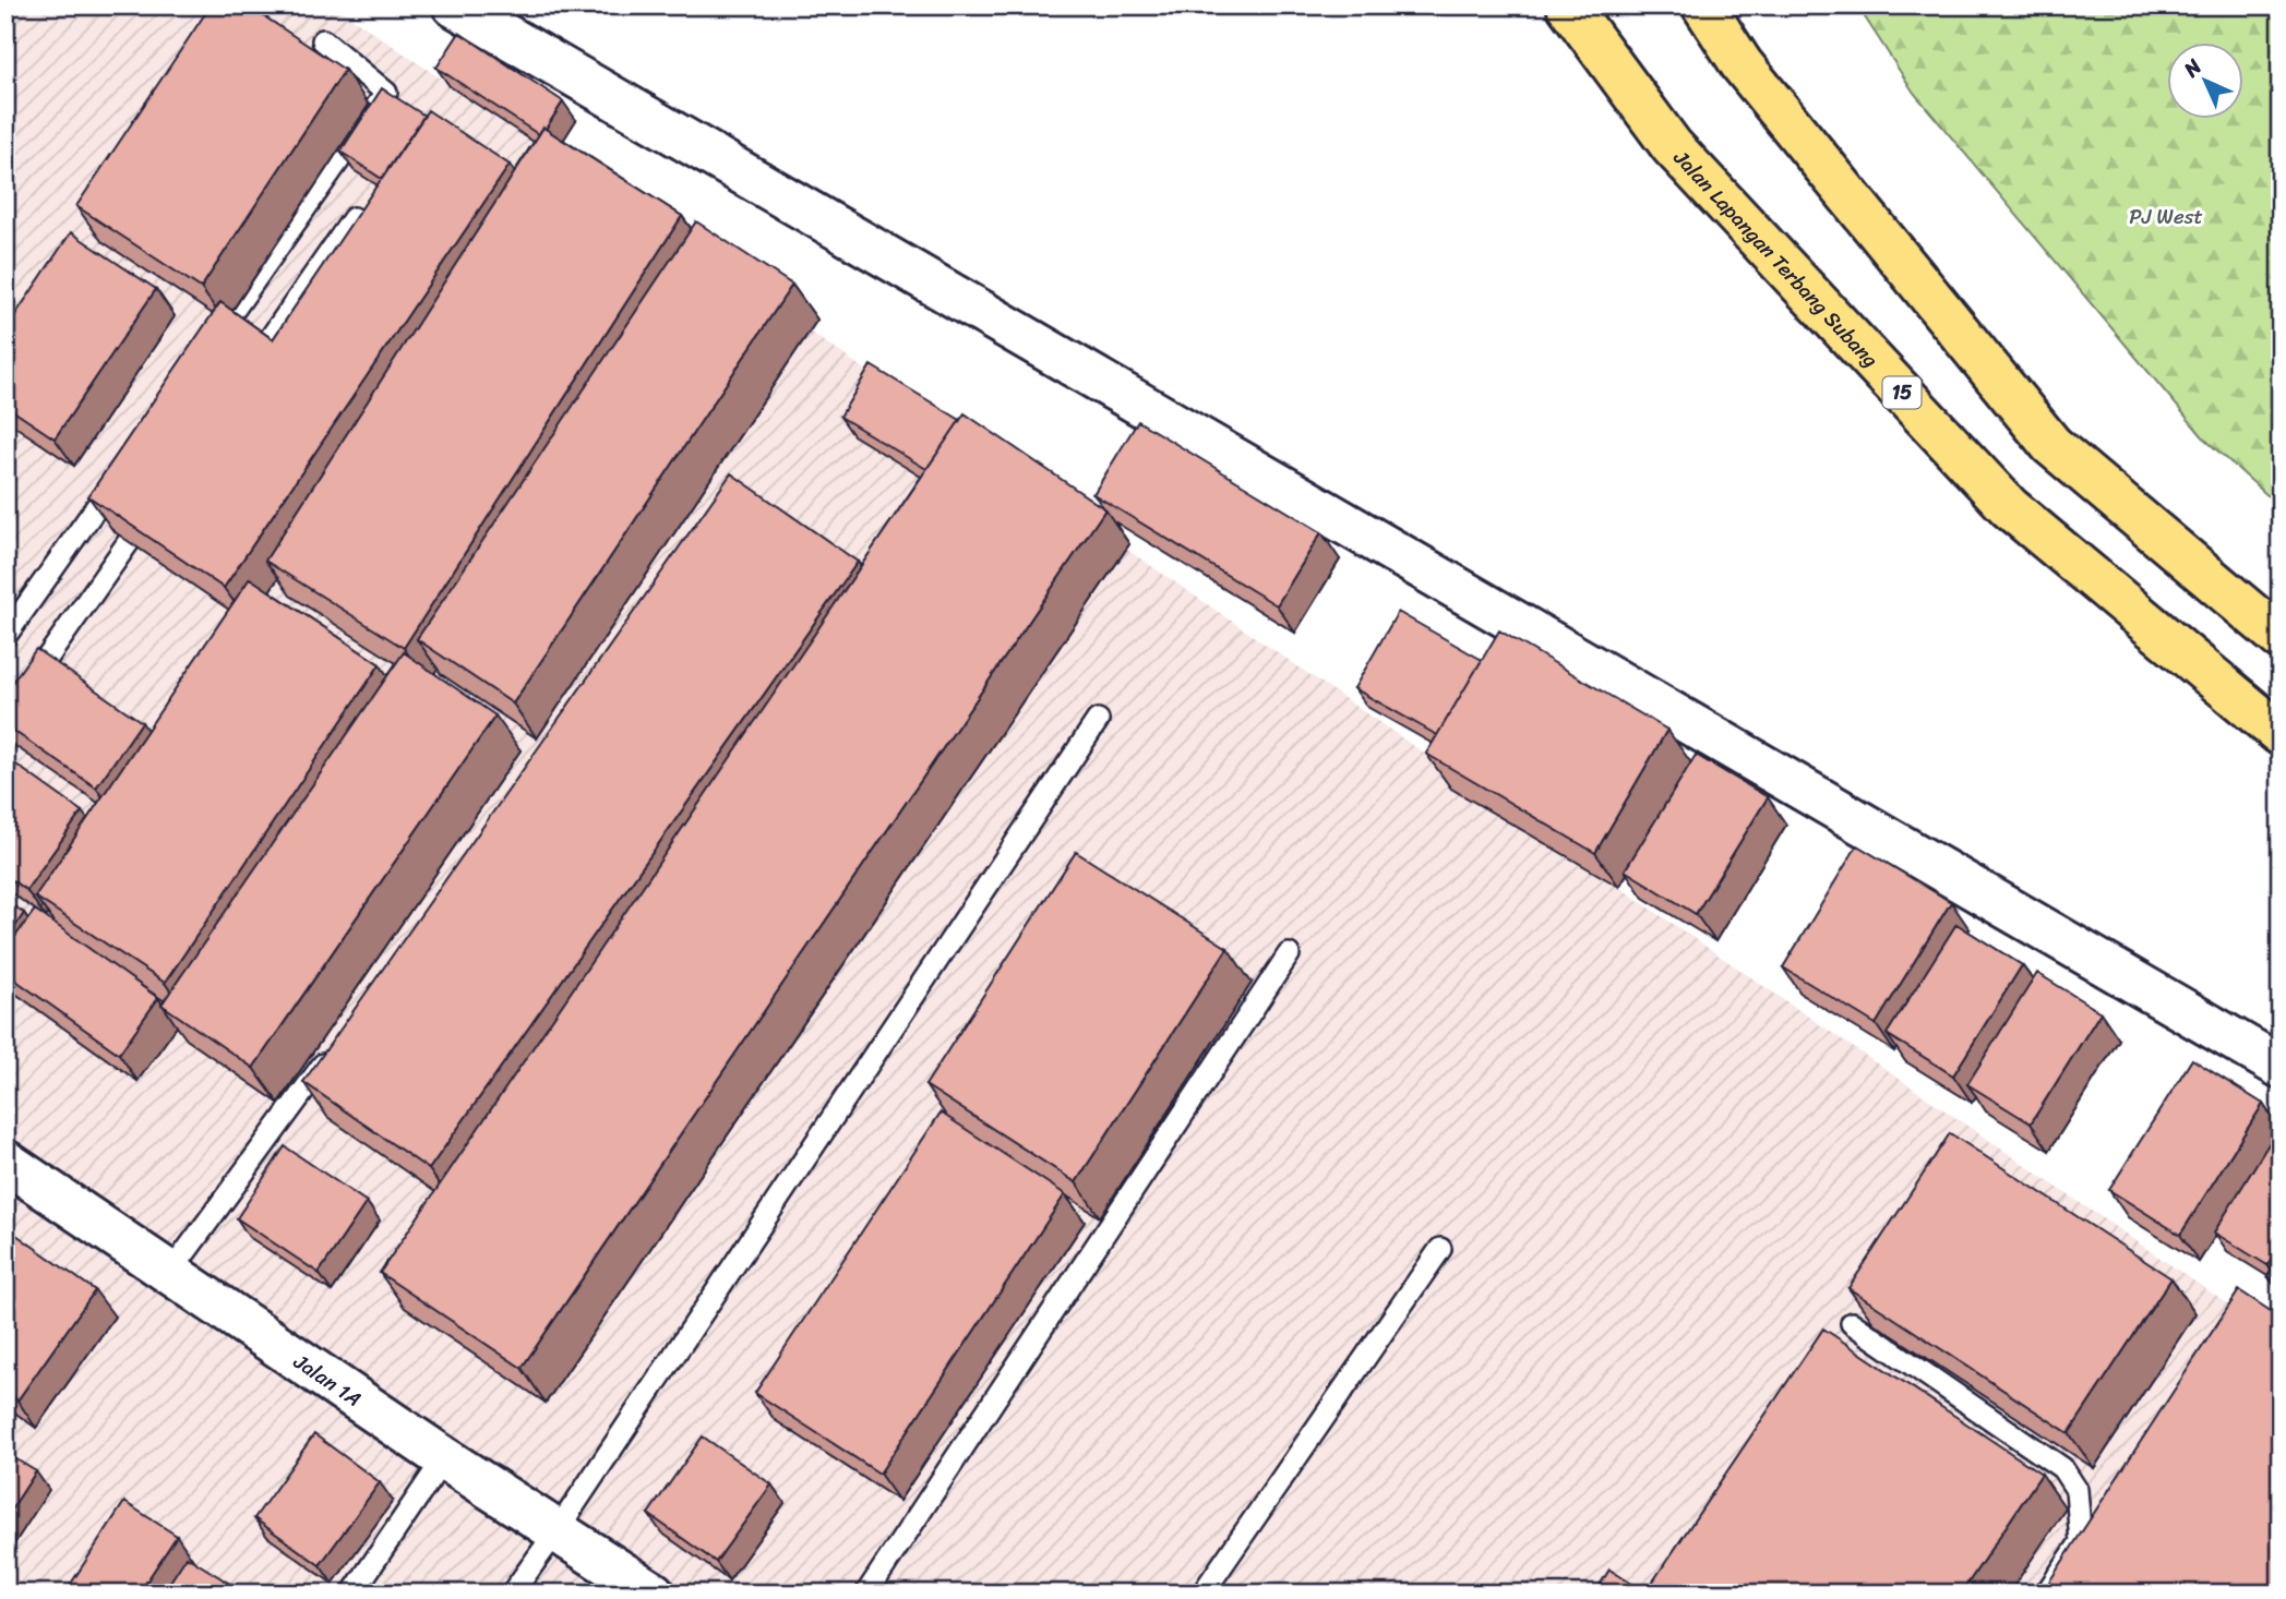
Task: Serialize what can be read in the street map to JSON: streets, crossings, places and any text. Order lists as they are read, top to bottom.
{
  "streets": {
    "main road": ["Jalan Lapangan Terbang Subang", "15"],
    "street": ["Jalan 1A"]
  },
  "parks": ["PJ West"],
  "north": "top left"
}
